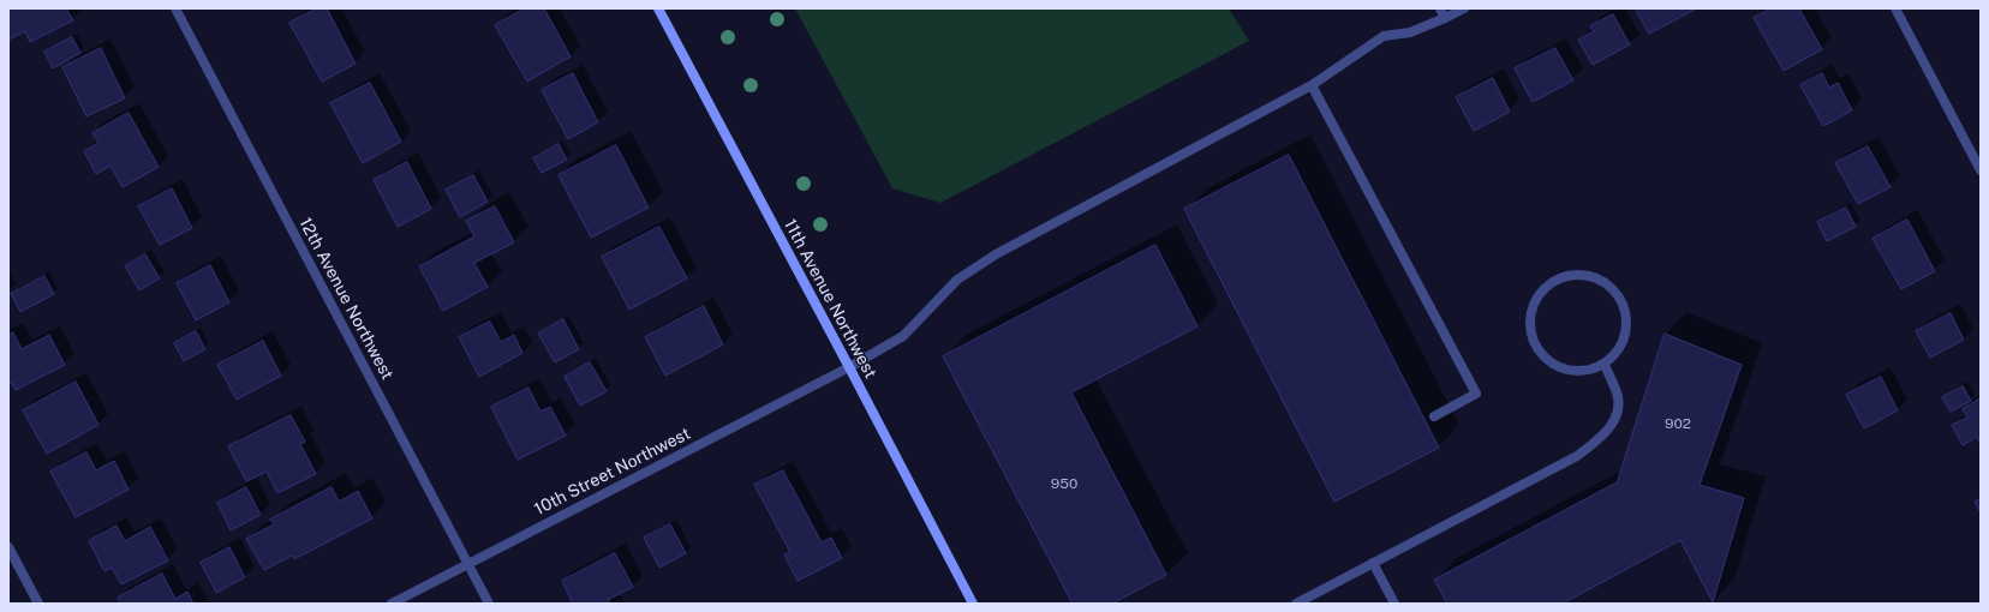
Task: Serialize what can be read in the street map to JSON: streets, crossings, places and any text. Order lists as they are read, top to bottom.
{
  "streets": {
    "main road": ["11th Avenue Northwest"],
    "street": ["12th Avenue Northwest", "10th Street Northwest"]
  },
  "crossings": [
    ["12th Avenue Northwest", "10th Street Northwest"],
    ["11th Avenue Northwest", "10th Street Northwest"]
  ],
  "house_numbers": ["902", "950"]
}
